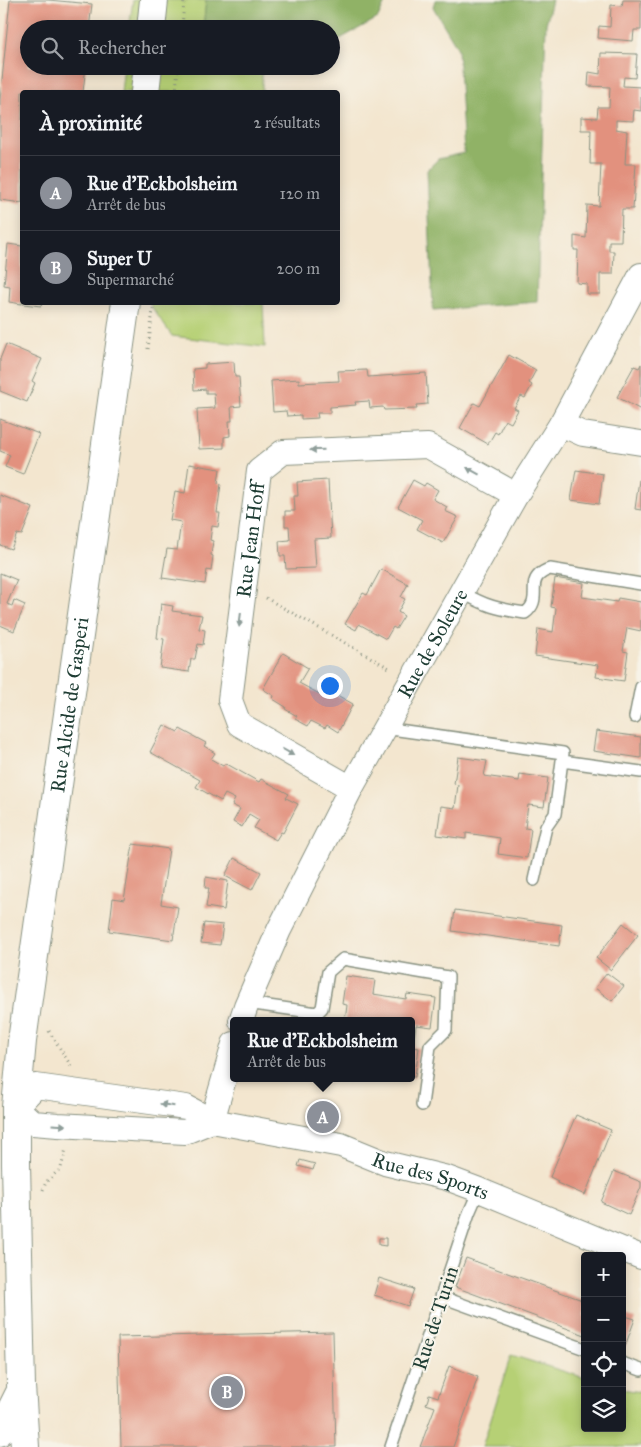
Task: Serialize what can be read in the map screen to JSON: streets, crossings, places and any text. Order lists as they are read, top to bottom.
{
  "streets": {
    "main road": ["Rue Alcide de Gasperi"],
    "street": ["Rue Jean Hoff", "Rue de Soleure", "Rue des Sports"],
    "lane": ["Rue de Turin"]
  },
  "crossings": [
    ["Rue Jean Hoff", "Rue de Soleure"],
    ["Rue Alcide de Gasperi", "Rue des Sports"],
    ["Rue des Sports", "Rue de Turin"]
  ],
  "page": {
    "search": "Rechercher",
    "heading": ["À proximité", "2 résultats"],
    "list": [
      {
        "mark": "A",
        "name": "Rue d'Eckbolsheim",
        "note": "Arrêt de bus",
        "value": "120 m"
      },
      {
        "mark": "B",
        "name": "Super U",
        "note": "Supermarché",
        "value": "200 m"
      }
    ],
    "popup": ["Rue d'Eckbolsheim", "Arrêt de bus"],
    "pins": ["A", "B"],
    "map_buttons": ["+", "−"]
  }
}
